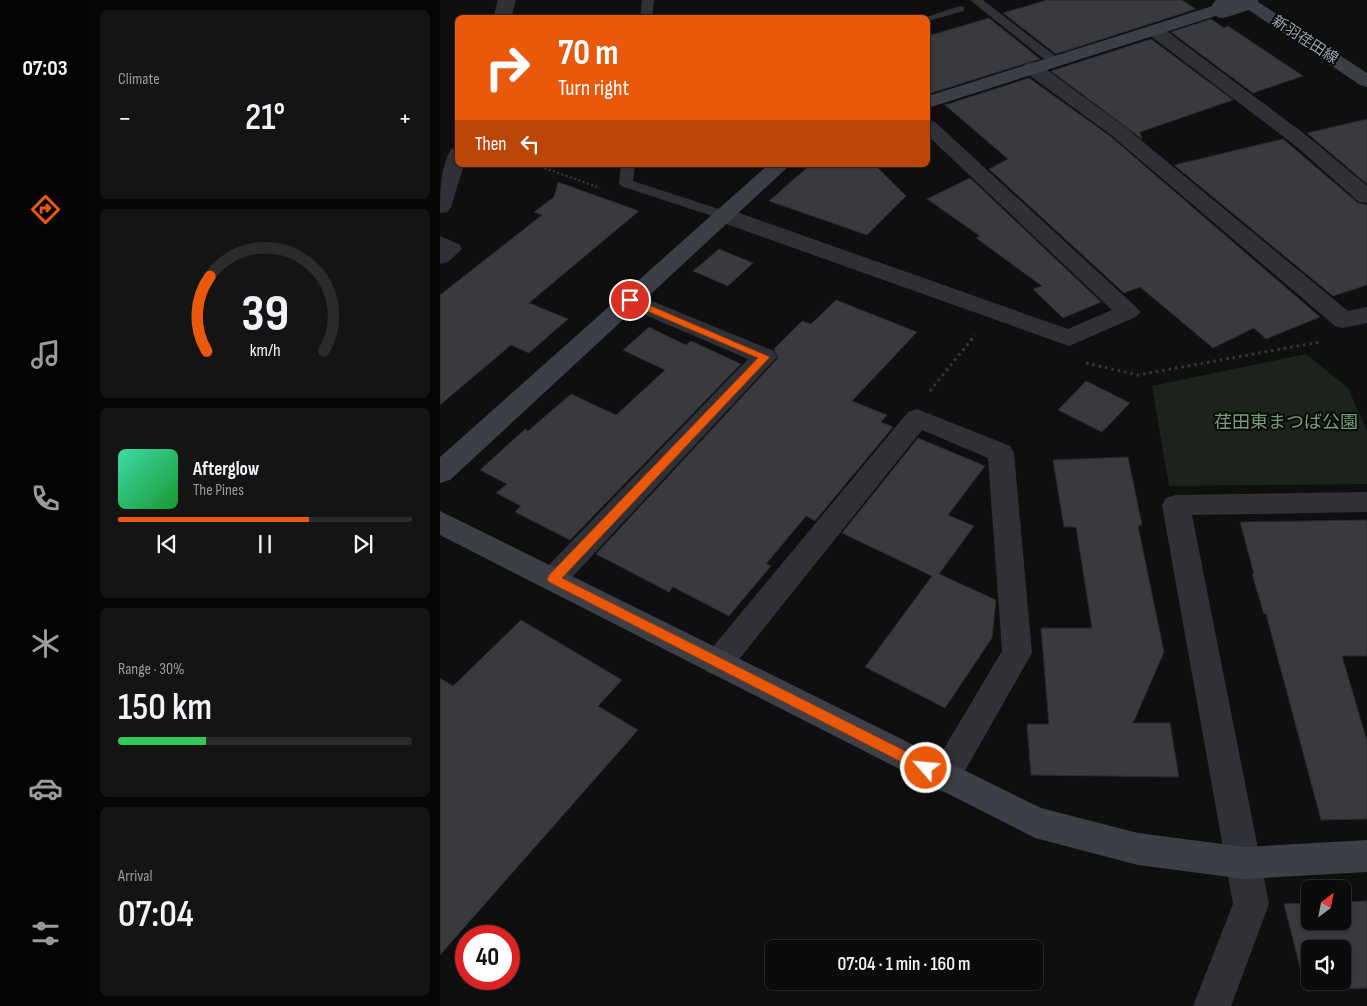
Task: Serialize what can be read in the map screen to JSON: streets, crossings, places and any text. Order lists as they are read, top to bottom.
{
  "streets": {
    "street": ["新羽荏田線"]
  },
  "parks": ["荏田東まつば公園"],
  "north": "top right",
  "page": {
    "tabs": "07:03",
    "tile": [
      "Climate",
      ["Range · 30%", "150 km"],
      ["Arrival", "07:04"]
    ],
    "turn": ["70 m", "Turn right"],
    "heat": ["−", "21°", "+"],
    "then": "Then",
    "song": ["Afterglow", "The Pines"],
    "limit": "40",
    "trip": "07:04 · 1 min · 160 m",
    "gauge": ["39", "km/h"]
  }
}
